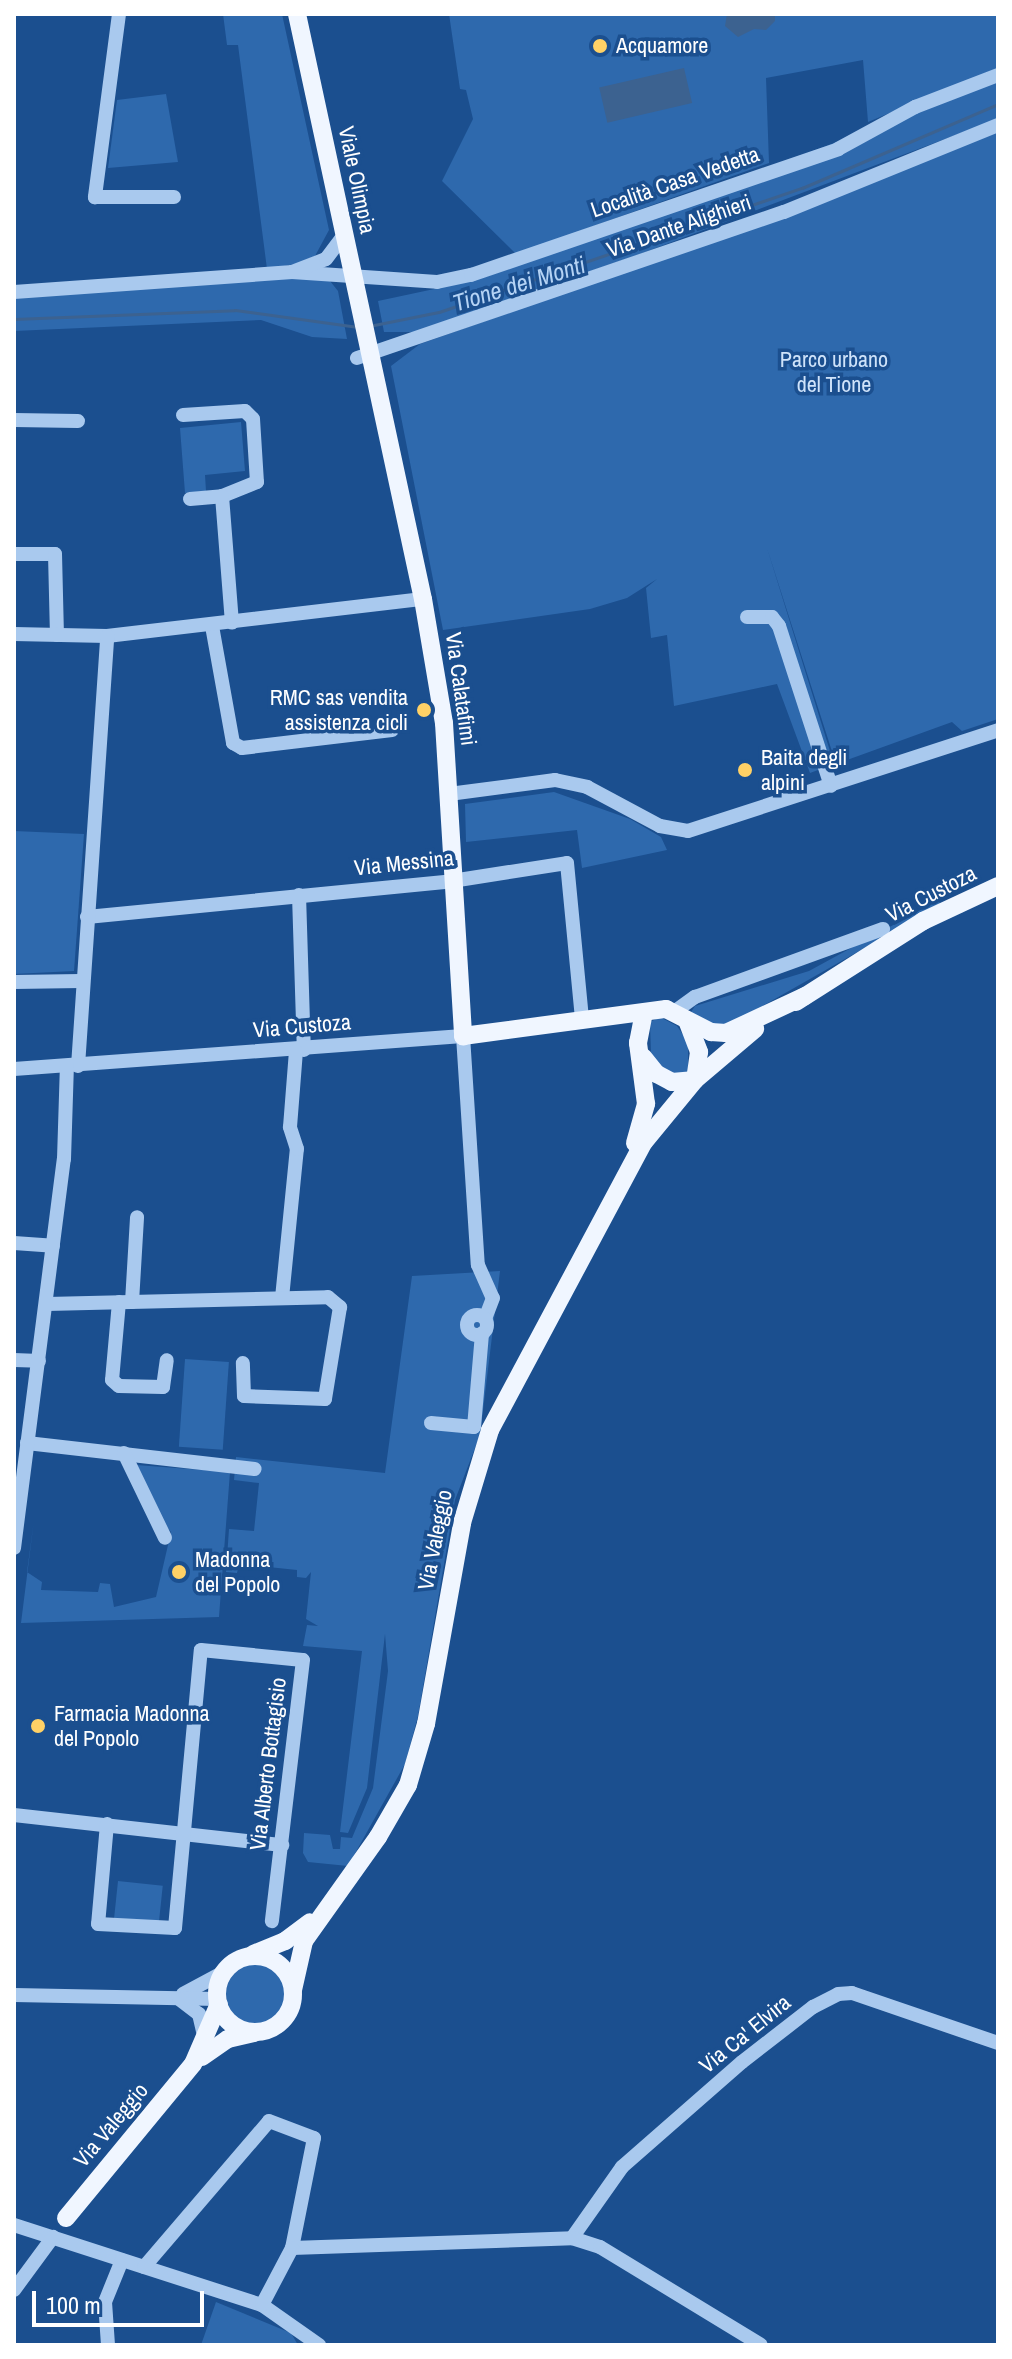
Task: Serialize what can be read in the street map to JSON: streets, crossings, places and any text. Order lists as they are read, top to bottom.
{
  "streets": {
    "main road": [
      "Viale Olimpia",
      "Via Calatafimi",
      "Via Custoza",
      "Via Valeggio"
    ],
    "street": [
      "Località Casa Vedetta",
      "Via Dante Alighieri",
      "Via Messina",
      "Via Alberto Bottagisio",
      "Via Ca' Elvira"
    ]
  },
  "crossings": [
    ["Viale Olimpia", "Località Casa Vedetta"],
    ["Viale Olimpia", "Via Dante Alighieri"],
    ["Viale Olimpia", "Via Calatafimi"],
    ["Via Dante Alighieri", "Via Calatafimi"],
    ["Via Calatafimi", "Via Messina"],
    ["Via Calatafimi", "Via Custoza"],
    ["Via Messina", "Via Custoza"],
    ["Via Custoza", "Via Valeggio"]
  ],
  "water": ["Tione dei Monti"],
  "parks": ["Parco urbano del Tione"],
  "places": [
    "Acquamore",
    "RMC sas vendita assistenza cicli",
    "Baita degli alpini",
    "Madonna del Popolo",
    "Farmacia Madonna del Popolo"
  ],
  "scale_bar": "100 m"
}
